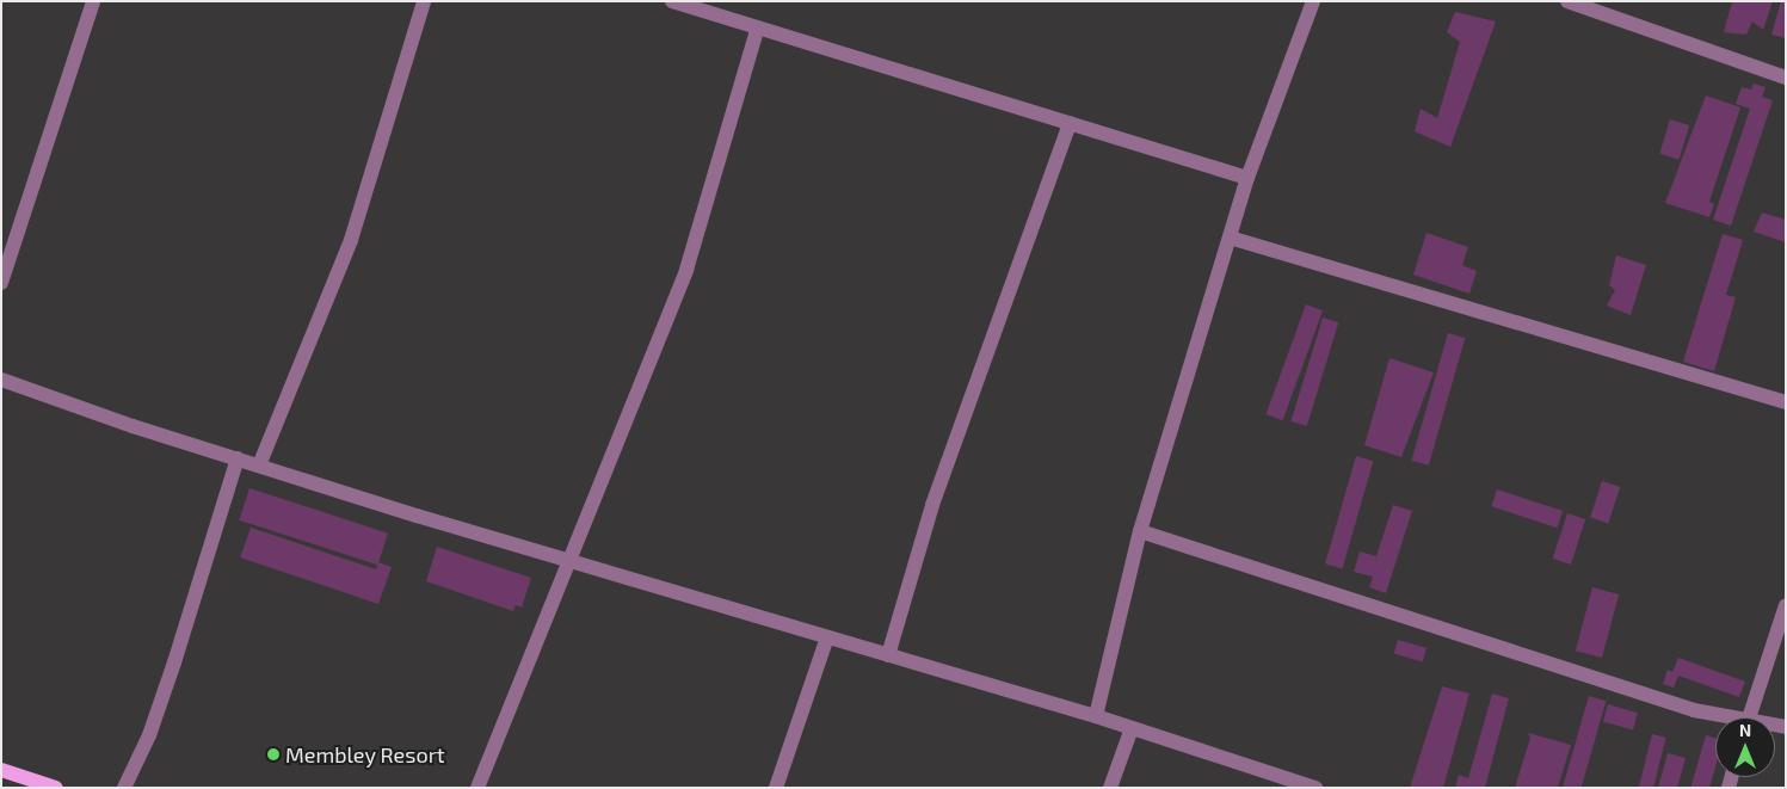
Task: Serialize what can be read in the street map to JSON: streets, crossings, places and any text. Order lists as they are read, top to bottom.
{
  "places": ["Membley Resort"],
  "north": "top"
}
